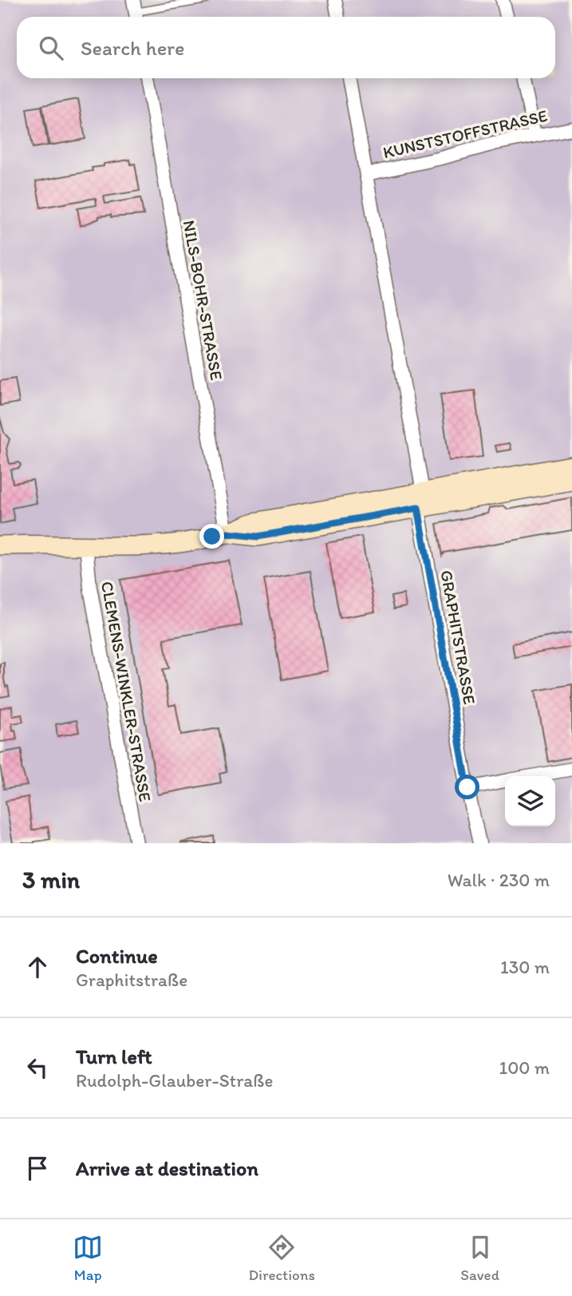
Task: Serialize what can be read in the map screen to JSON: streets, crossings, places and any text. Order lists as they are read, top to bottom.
{
  "streets": {
    "street": [
      "KUNSTSTOFFSTRASSE",
      "NILS-BOHR-STRASSE",
      "GRAPHITSTRASSE",
      "CLEMENS-WINKLER-STRASSE"
    ]
  },
  "crossings": [
    ["KUNSTSTOFFSTRASSE", "GRAPHITSTRASSE"]
  ],
  "page": {
    "search": "Search here",
    "heading": ["3 min", "Walk · 230 m"],
    "list": [
      ["Continue", "Graphitstraße", "130 m"],
      ["Turn left", "Rudolph-Glauber-Straße", "100 m"],
      "Arrive at destination"
    ],
    "nav": ["Map", "Directions", "Saved"]
  }
}
